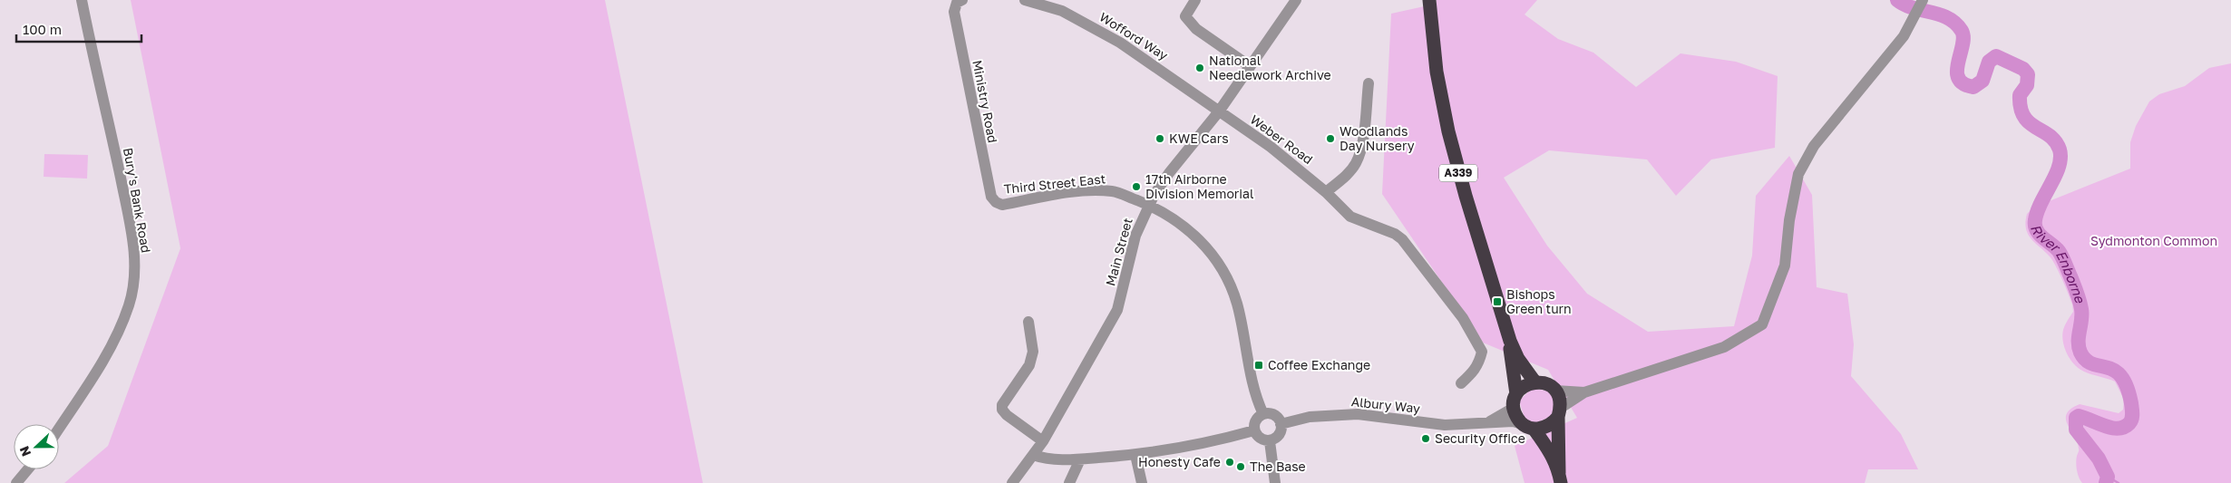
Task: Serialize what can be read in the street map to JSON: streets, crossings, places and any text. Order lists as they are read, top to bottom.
{
  "streets": {
    "highway": ["A339"],
    "street": [
      "Wofford Way",
      "Ministry Road",
      "Weber Road",
      "Third Street East",
      "Bury's Bank Road",
      "Main Street",
      "Albury Way"
    ]
  },
  "crossings": [
    ["Wofford Way", "Weber Road"],
    ["Wofford Way", "Main Street"],
    ["Ministry Road", "Third Street East"],
    ["Weber Road", "Main Street"],
    ["A339", "Albury Way"],
    ["Third Street East", "Main Street"],
    ["Third Street East", "Albury Way"]
  ],
  "water": ["River Enborne"],
  "parks": ["Sydmonton Common"],
  "places": {
    "other": [
      "National Needlework Archive",
      "KWE Cars",
      "Woodlands Day Nursery",
      "17th Airborne Division Memorial",
      "Security Office",
      "Honesty Cafe",
      "The Base"
    ],
    "transit": ["Bishops Green turn", "Coffee Exchange"]
  },
  "scale_bar": "100 m",
  "north": "left"
}
